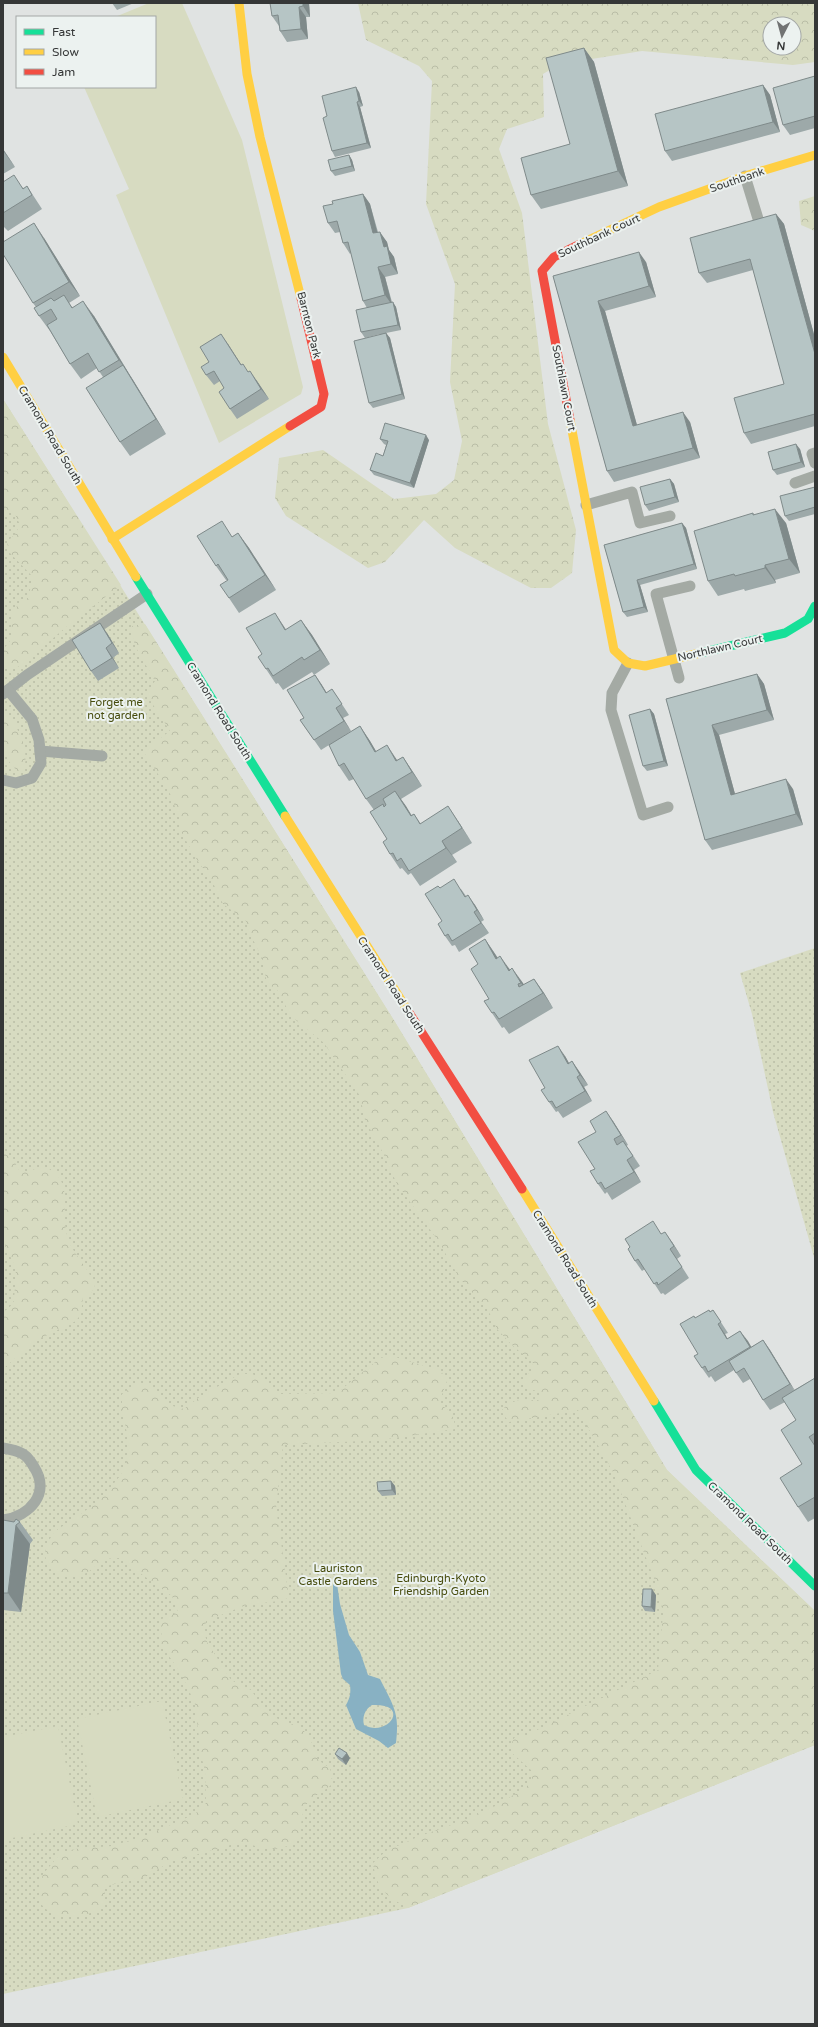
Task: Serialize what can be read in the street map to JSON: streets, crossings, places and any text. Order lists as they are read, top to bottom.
{
  "streets": {
    "street": [
      "Southbank",
      "Southbank Court",
      "Barnton Park",
      "Southlawn Court",
      "Cramond Road South",
      "Northlawn Court"
    ]
  },
  "crossings": [
    ["Southbank", "Southbank Court"],
    ["Southbank Court", "Southlawn Court"],
    ["Barnton Park", "Cramond Road South"]
  ],
  "parks": ["Forget me not garden", "Lauriston Castle Gardens", "Edinburgh-Kyoto Friendship Garden"],
  "legend": ["Fast", "Slow", "Jam"],
  "north": "bottom"
}
